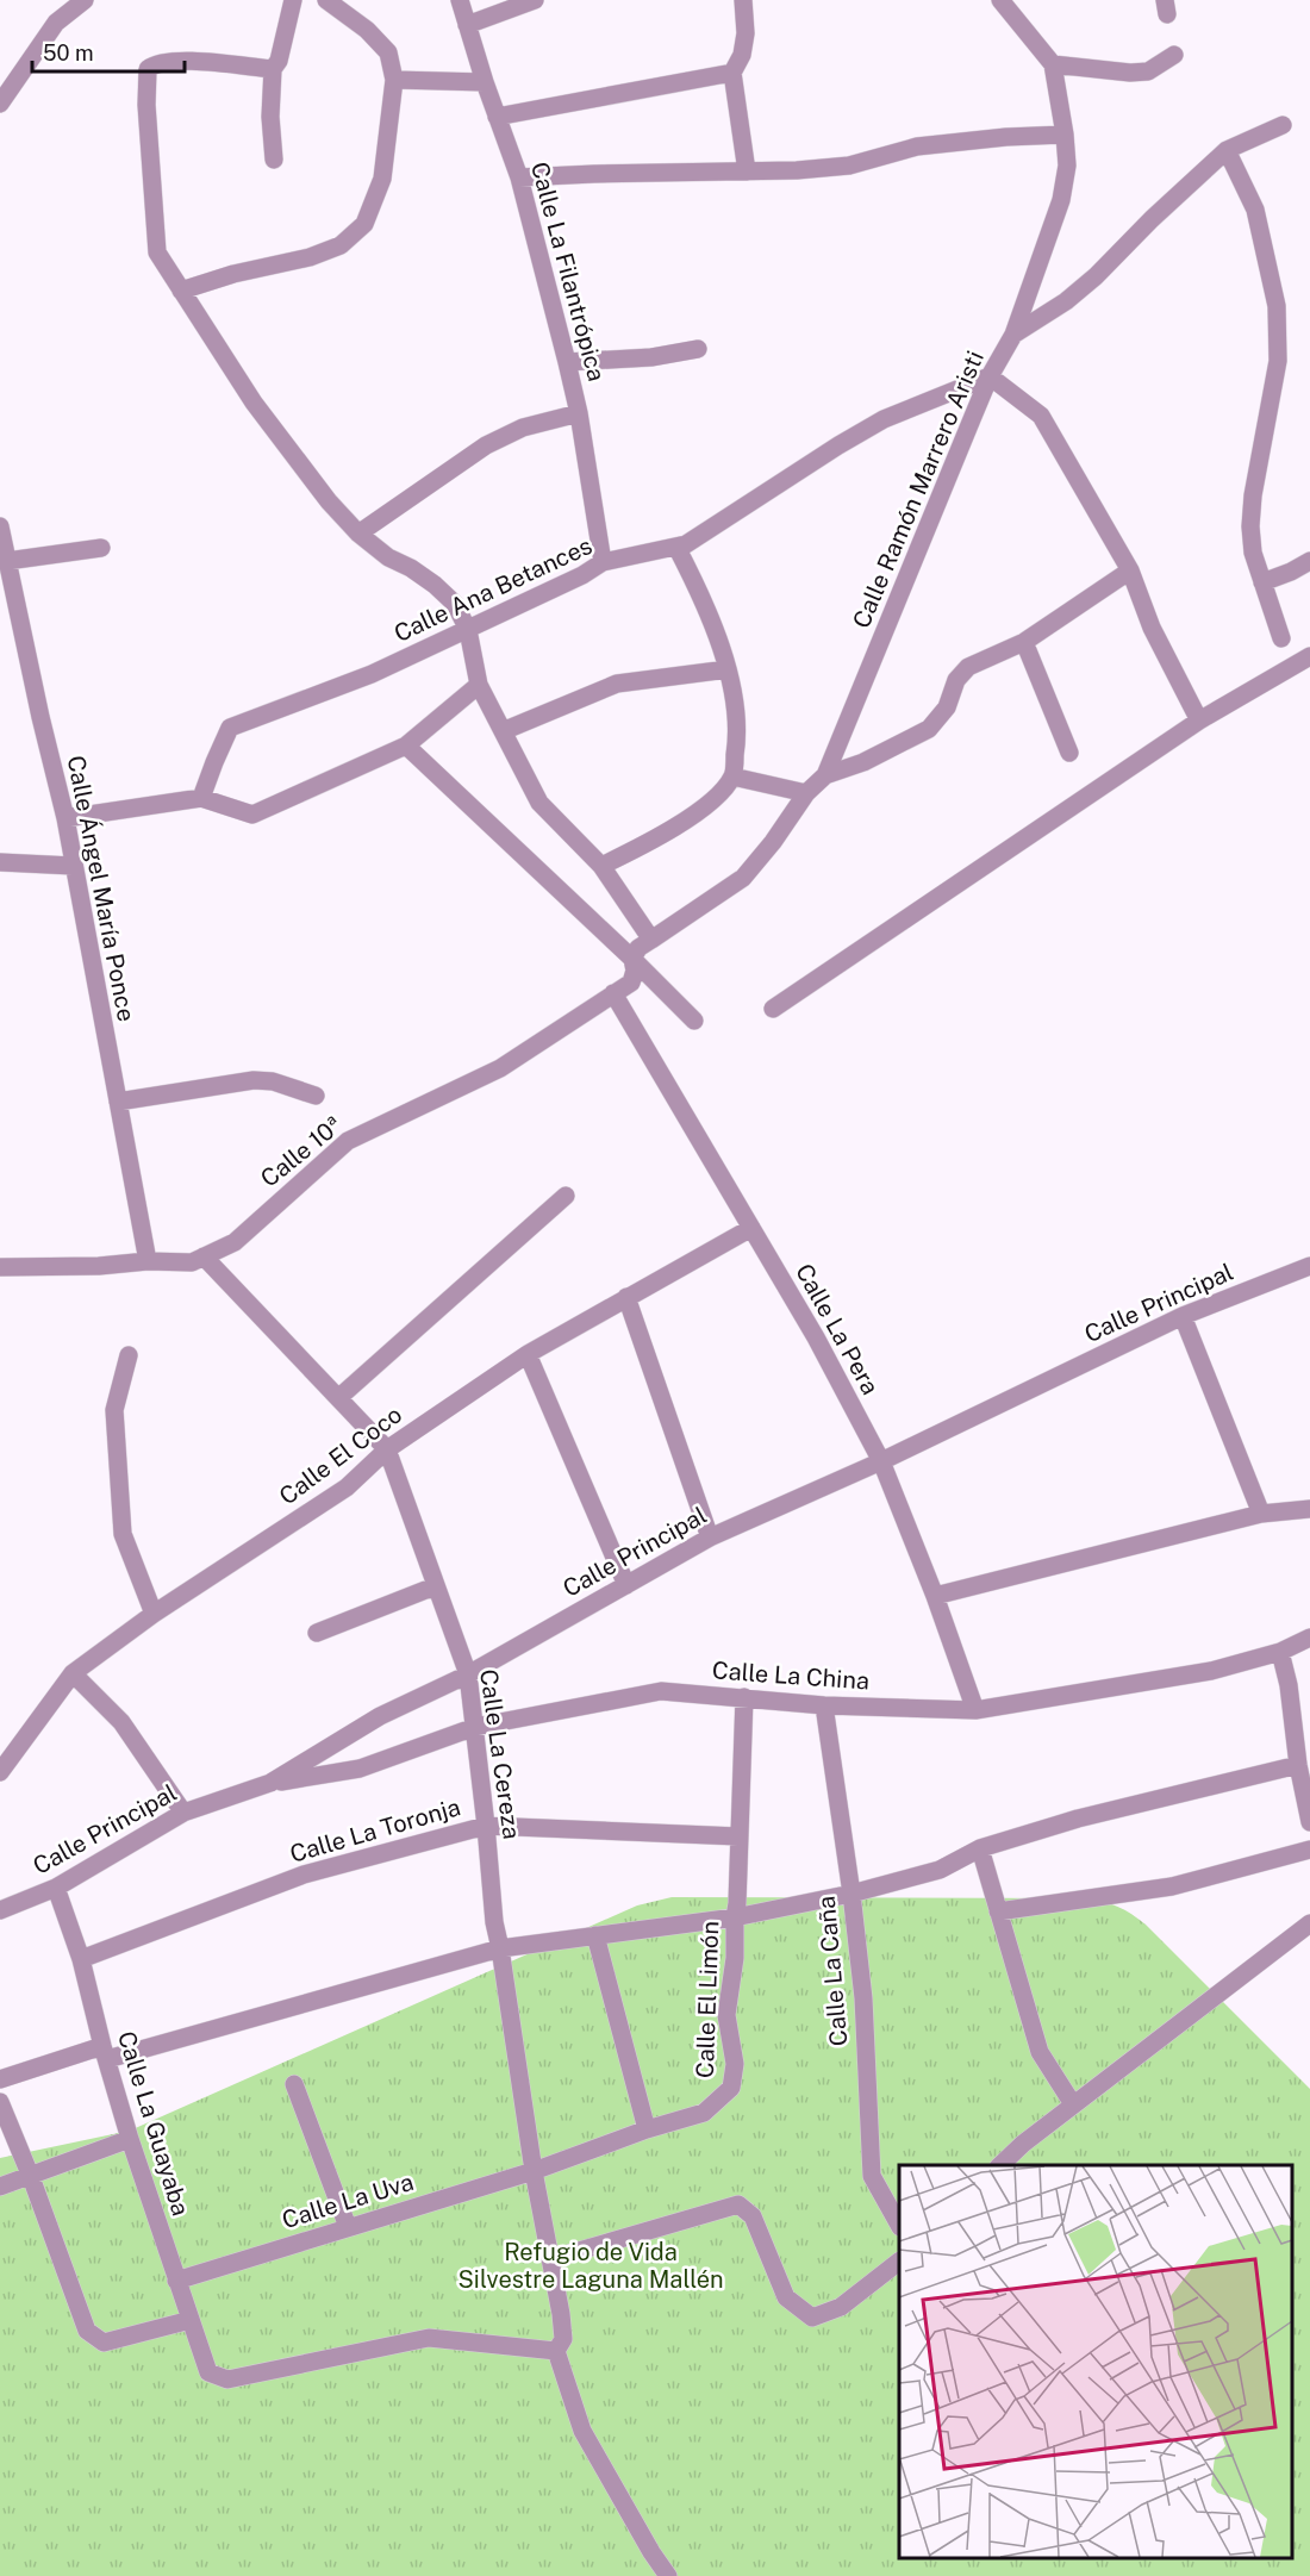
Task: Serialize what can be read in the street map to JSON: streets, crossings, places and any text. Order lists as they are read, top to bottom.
{
  "streets": {
    "street": [
      "Calle La Filantrópica",
      "Calle Ramón Marrero Aristi",
      "Calle Ana Betances",
      "Calle Ángel María Ponce",
      "Calle 10ª",
      "Calle Principal",
      "Calle La Pera",
      "Calle El Coco",
      "Calle La China",
      "Calle La Cereza",
      "Calle La Toronja",
      "Calle La Caña",
      "Calle El Limón",
      "Calle La Guayaba",
      "Calle La Uva"
    ]
  },
  "crossings": [
    ["Calle La Filantrópica", "Calle Ana Betances"],
    ["Calle Ramón Marrero Aristi", "Calle Ana Betances"],
    ["Calle Ramón Marrero Aristi", "Calle 10ª"],
    ["Calle Ángel María Ponce", "Calle 10ª"],
    ["Calle 10ª", "Calle La Pera"],
    ["Calle 10ª", "Calle La Cereza"],
    ["Calle Principal", "Calle La Pera"],
    ["Calle Principal", "Calle La China"],
    ["Calle Principal", "Calle La Cereza"],
    ["Calle Principal", "Calle La Guayaba"],
    ["Calle La Pera", "Calle El Coco"],
    ["Calle La Pera", "Calle La China"],
    ["Calle El Coco", "Calle La Cereza"],
    ["Calle La China", "Calle La Cereza"],
    ["Calle La China", "Calle La Caña"],
    ["Calle La China", "Calle El Limón"],
    ["Calle La Cereza", "Calle La Toronja"],
    ["Calle La Cereza", "Calle El Limón"],
    ["Calle La Cereza", "Calle La Guayaba"],
    ["Calle La Cereza", "Calle La Uva"],
    ["Calle La Toronja", "Calle El Limón"],
    ["Calle La Toronja", "Calle La Guayaba"],
    ["Calle El Limón", "Calle La Uva"],
    ["Calle La Guayaba", "Calle La Uva"]
  ],
  "parks": ["Refugio de Vida Silvestre Laguna Mallén"],
  "scale_bar": "50 m"
}
